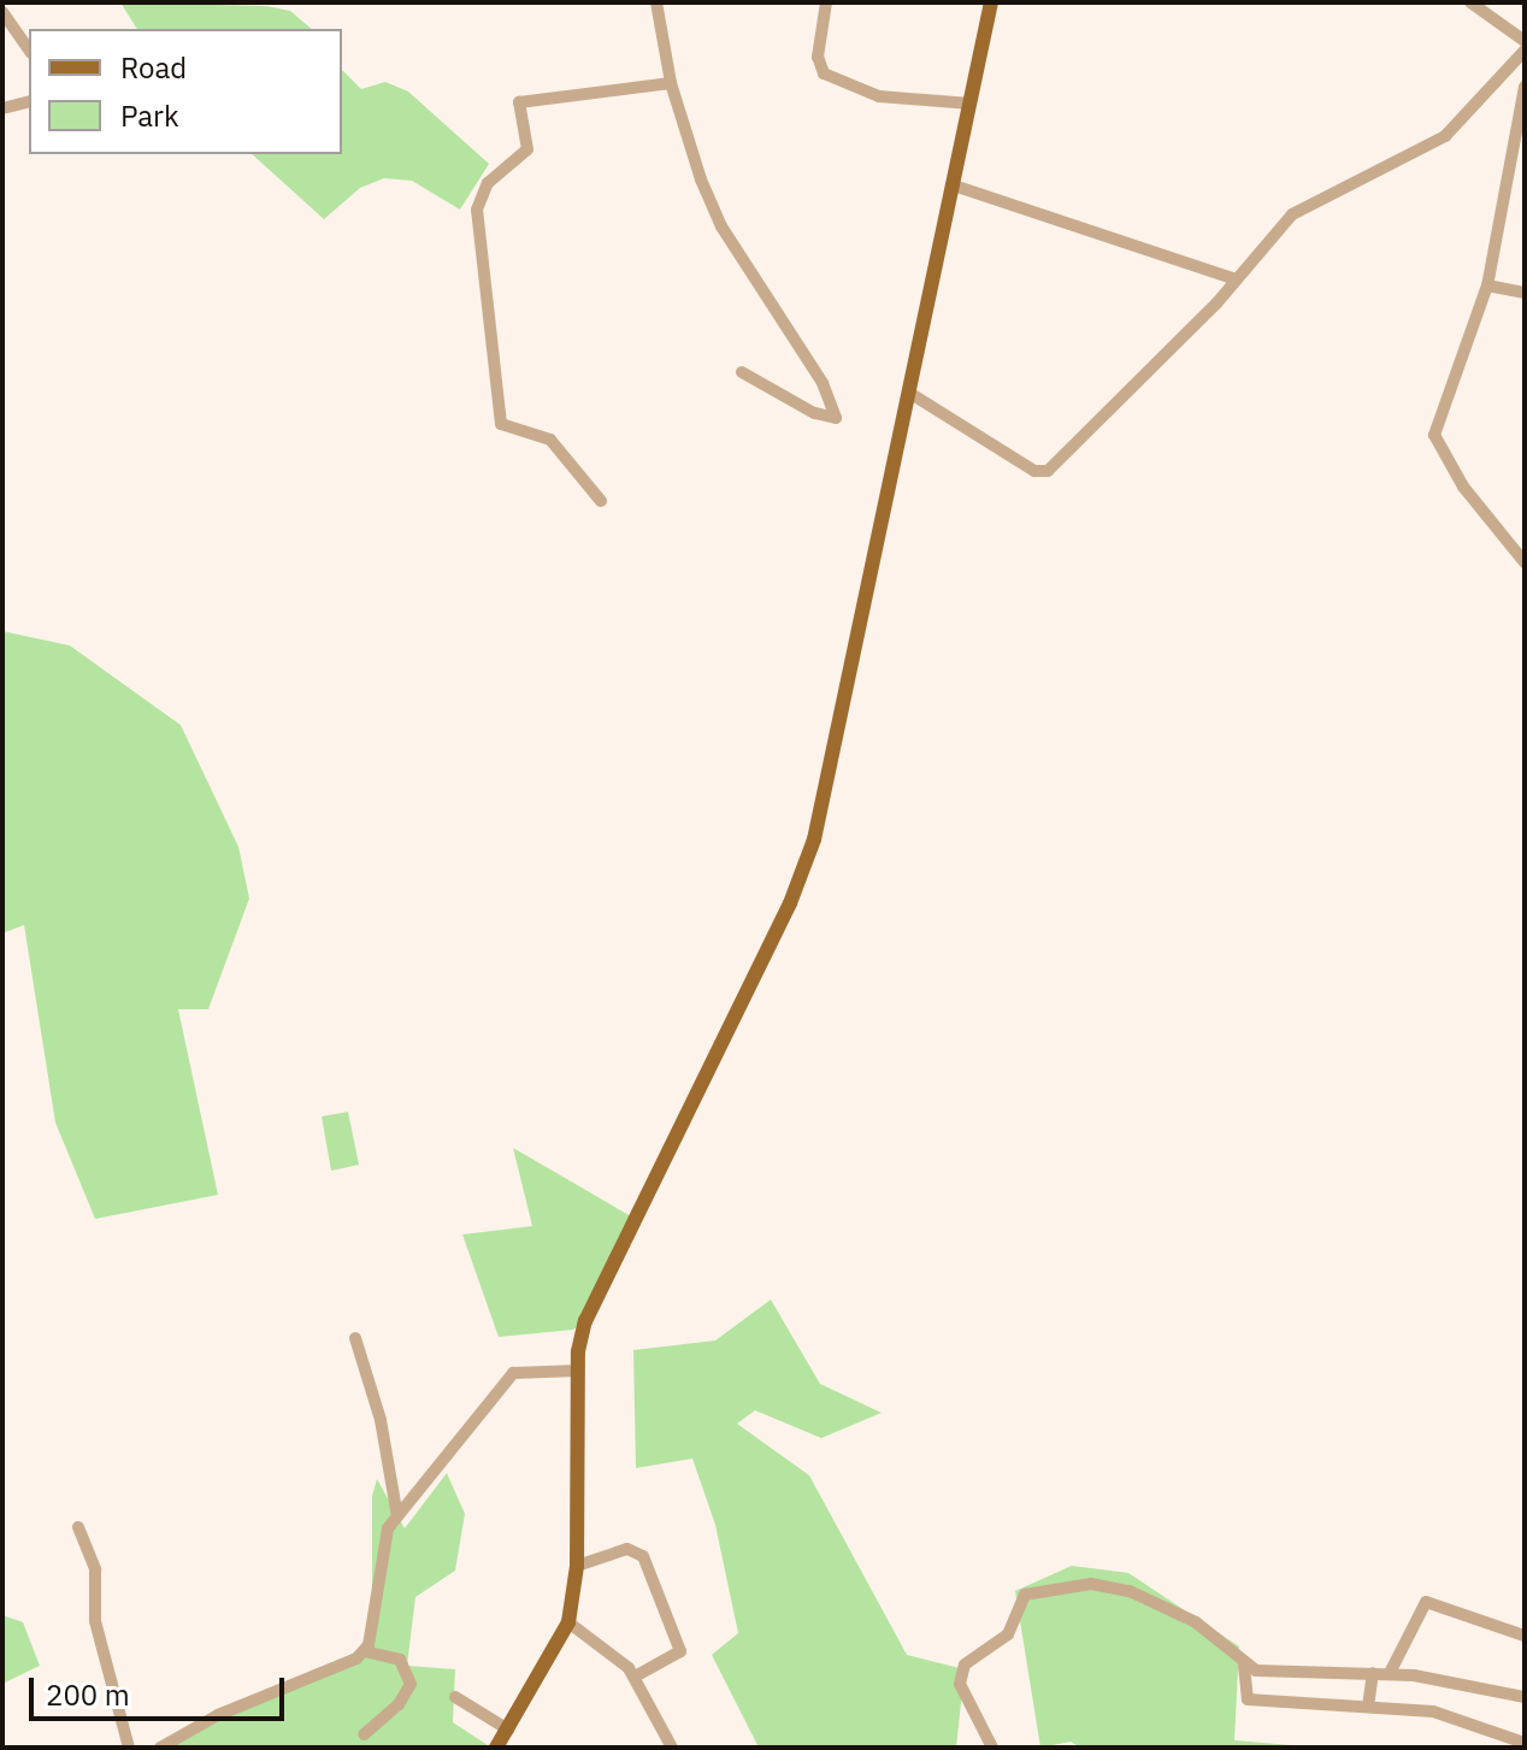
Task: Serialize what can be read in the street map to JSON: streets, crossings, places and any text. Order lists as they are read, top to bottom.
{
  "legend": ["Road", "Park"],
  "scale_bar": "200 m"
}
